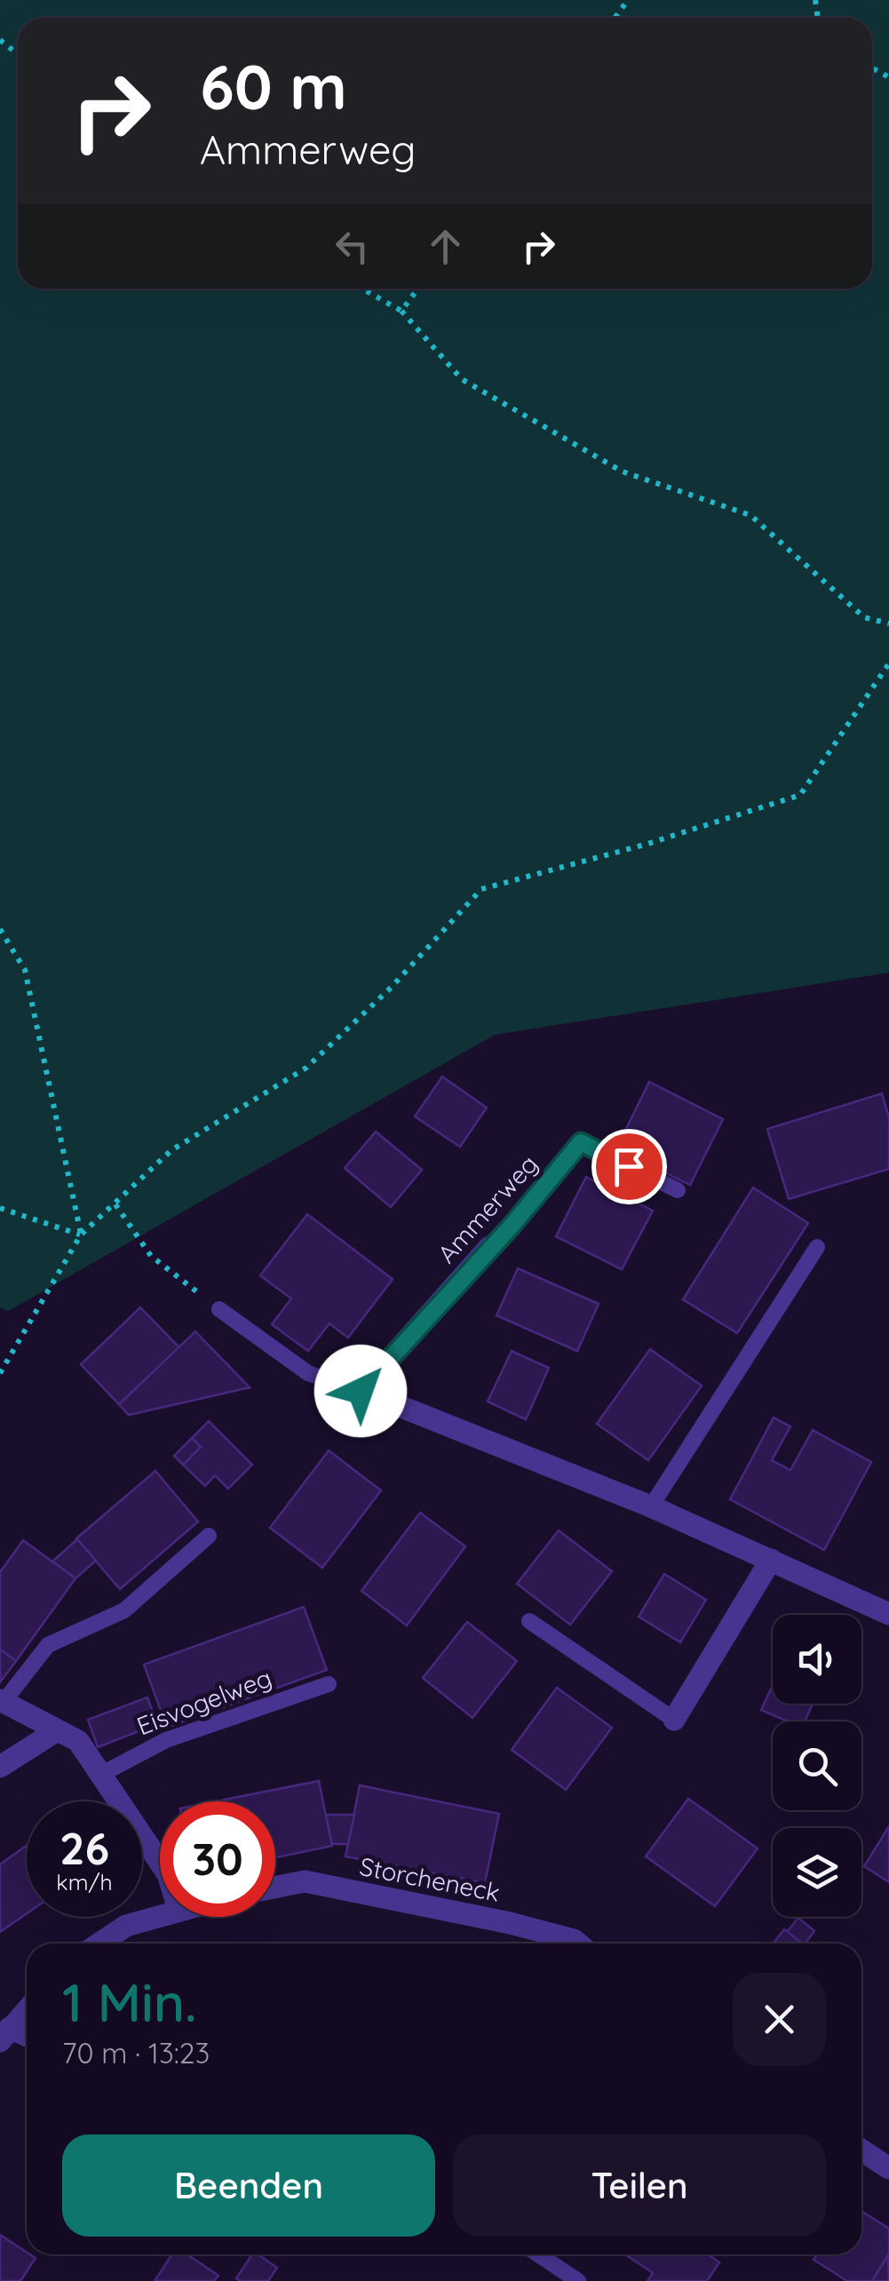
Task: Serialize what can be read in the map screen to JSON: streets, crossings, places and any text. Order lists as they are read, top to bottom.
{
  "streets": {
    "street": ["Ammerweg", "Storcheneck"],
    "lane": ["Eisvogelweg"]
  },
  "page": {
    "turn": ["60 m", "Ammerweg"],
    "speed": "26 km/h",
    "limit": "30",
    "heading": ["1 Min.", "70 m · 13:23"],
    "buttons": ["Beenden", "Teilen"]
  }
}
